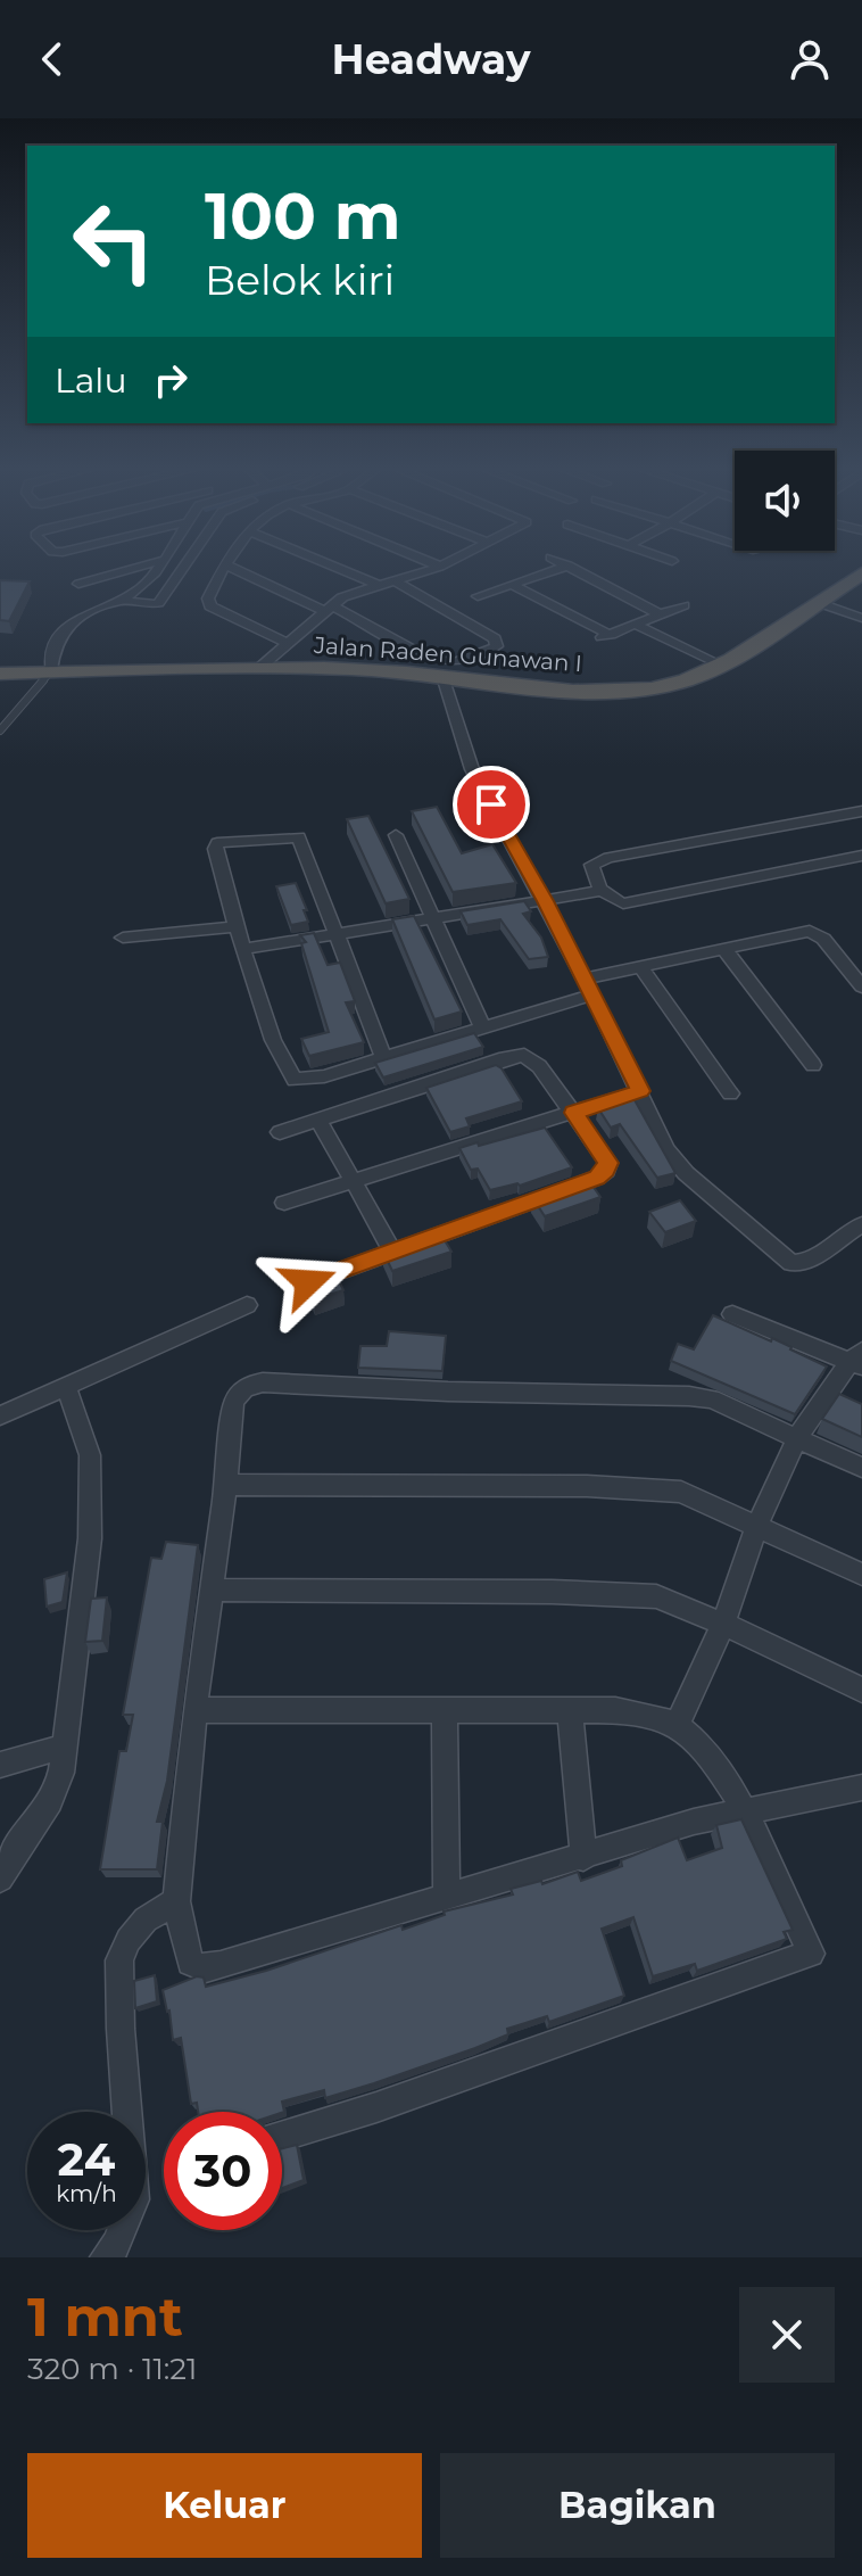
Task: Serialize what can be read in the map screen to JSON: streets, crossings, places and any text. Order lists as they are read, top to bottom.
{
  "streets": {
    "highway": ["Jalan Raden Gunawan I"]
  },
  "page": {
    "header": "Headway",
    "turn": ["100 m", "Belok kiri"],
    "then": "Lalu",
    "speed": "24 km/h",
    "limit": "30",
    "heading": ["1 mnt", "320 m · 11:21"],
    "buttons": ["Keluar", "Bagikan"]
  }
}
